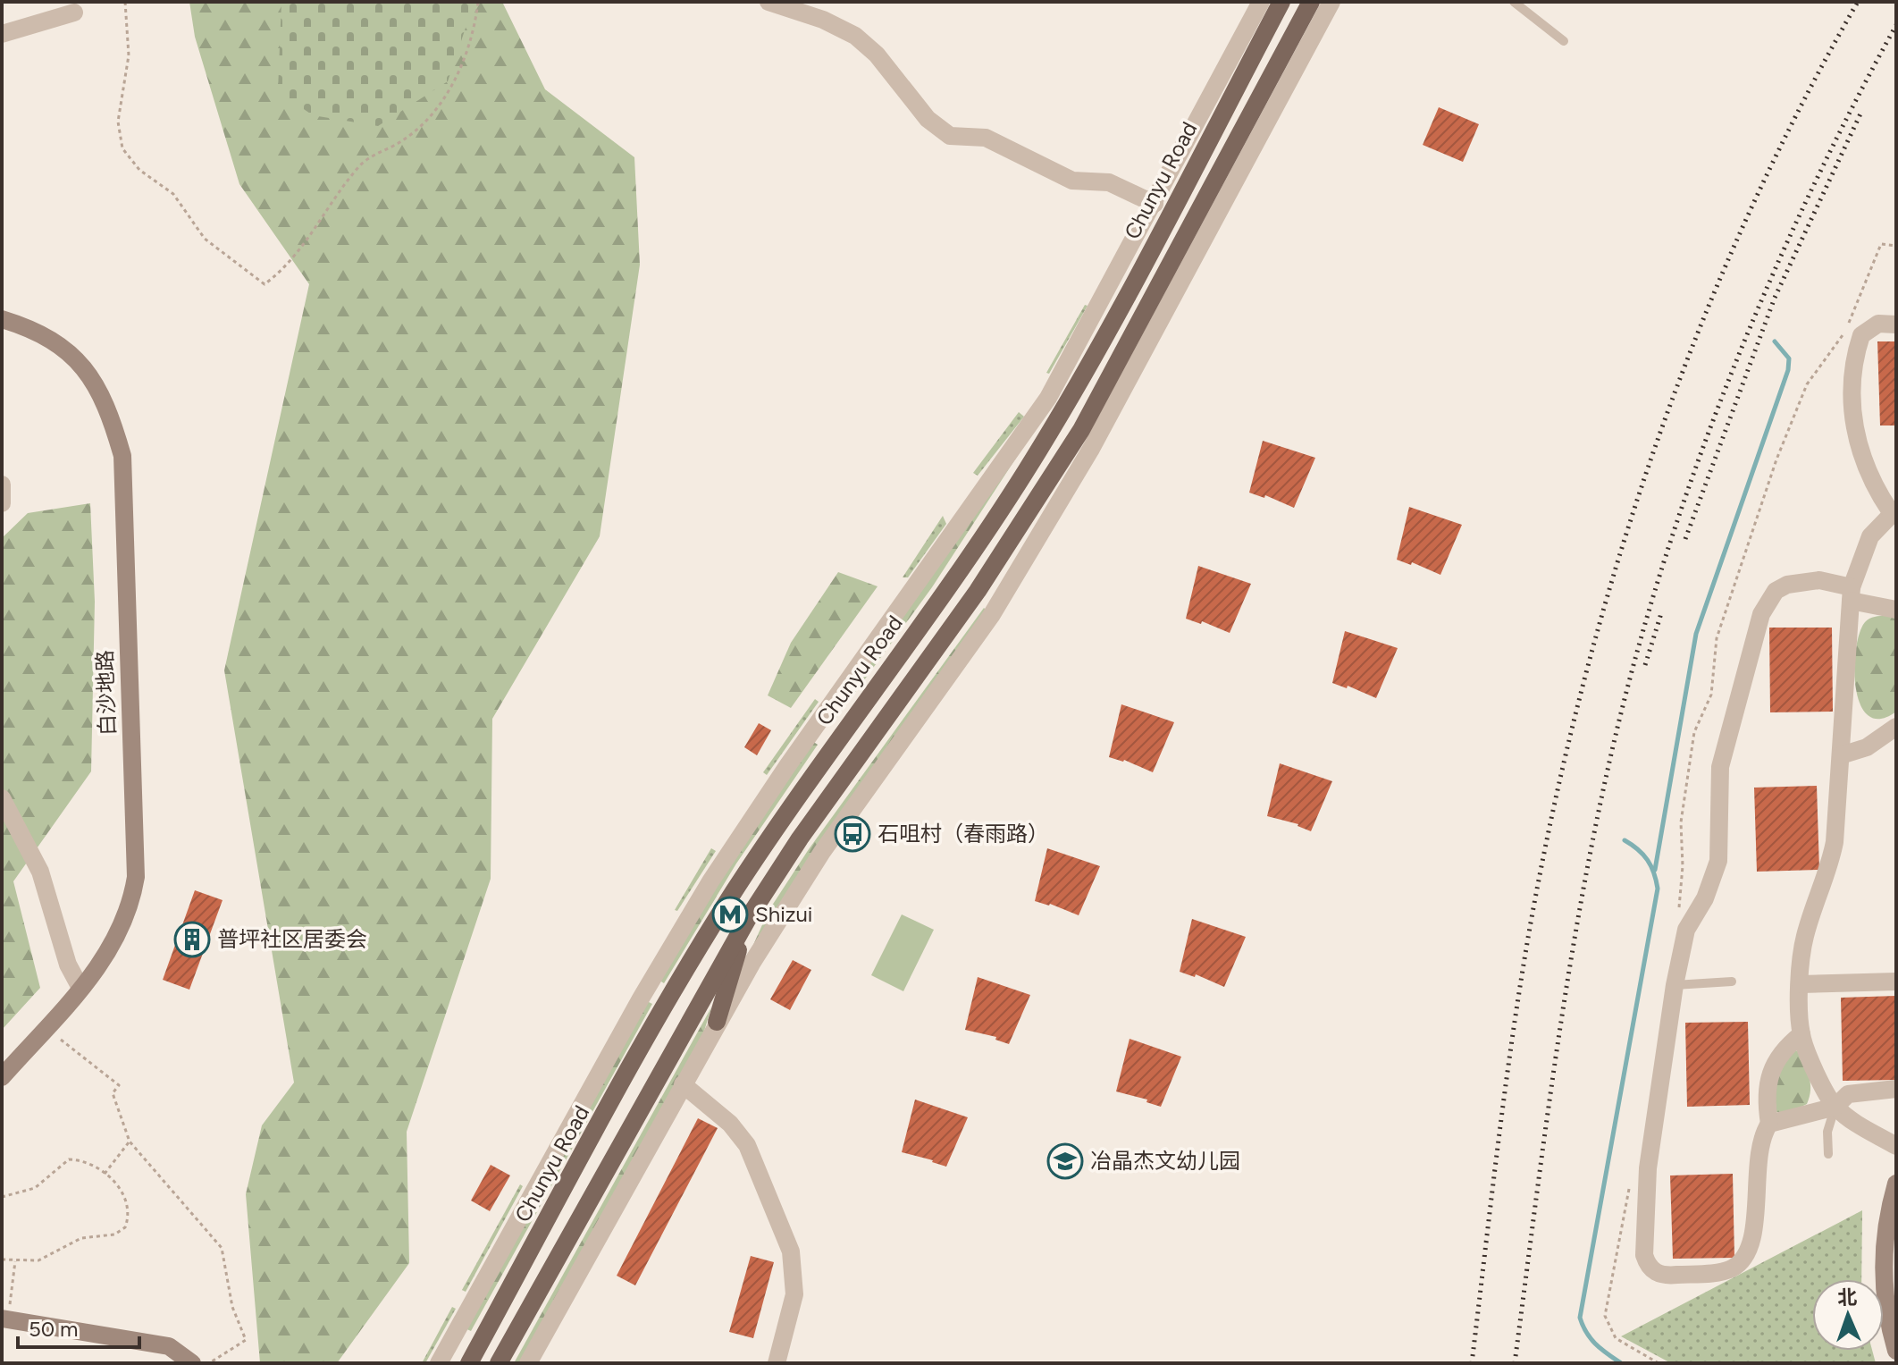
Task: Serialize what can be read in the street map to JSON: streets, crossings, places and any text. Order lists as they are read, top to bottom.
{
  "streets": {
    "main road": ["Chunyu Road"],
    "street": ["白沙地路"]
  },
  "places": {
    "bus stop": ["石咀村（春雨路）"],
    "metro station": ["Shizui"],
    "building": ["普坪社区居委会"],
    "school or university": ["冶晶杰文幼儿园"]
  },
  "scale_bar": "50 m",
  "north": "top"
}
